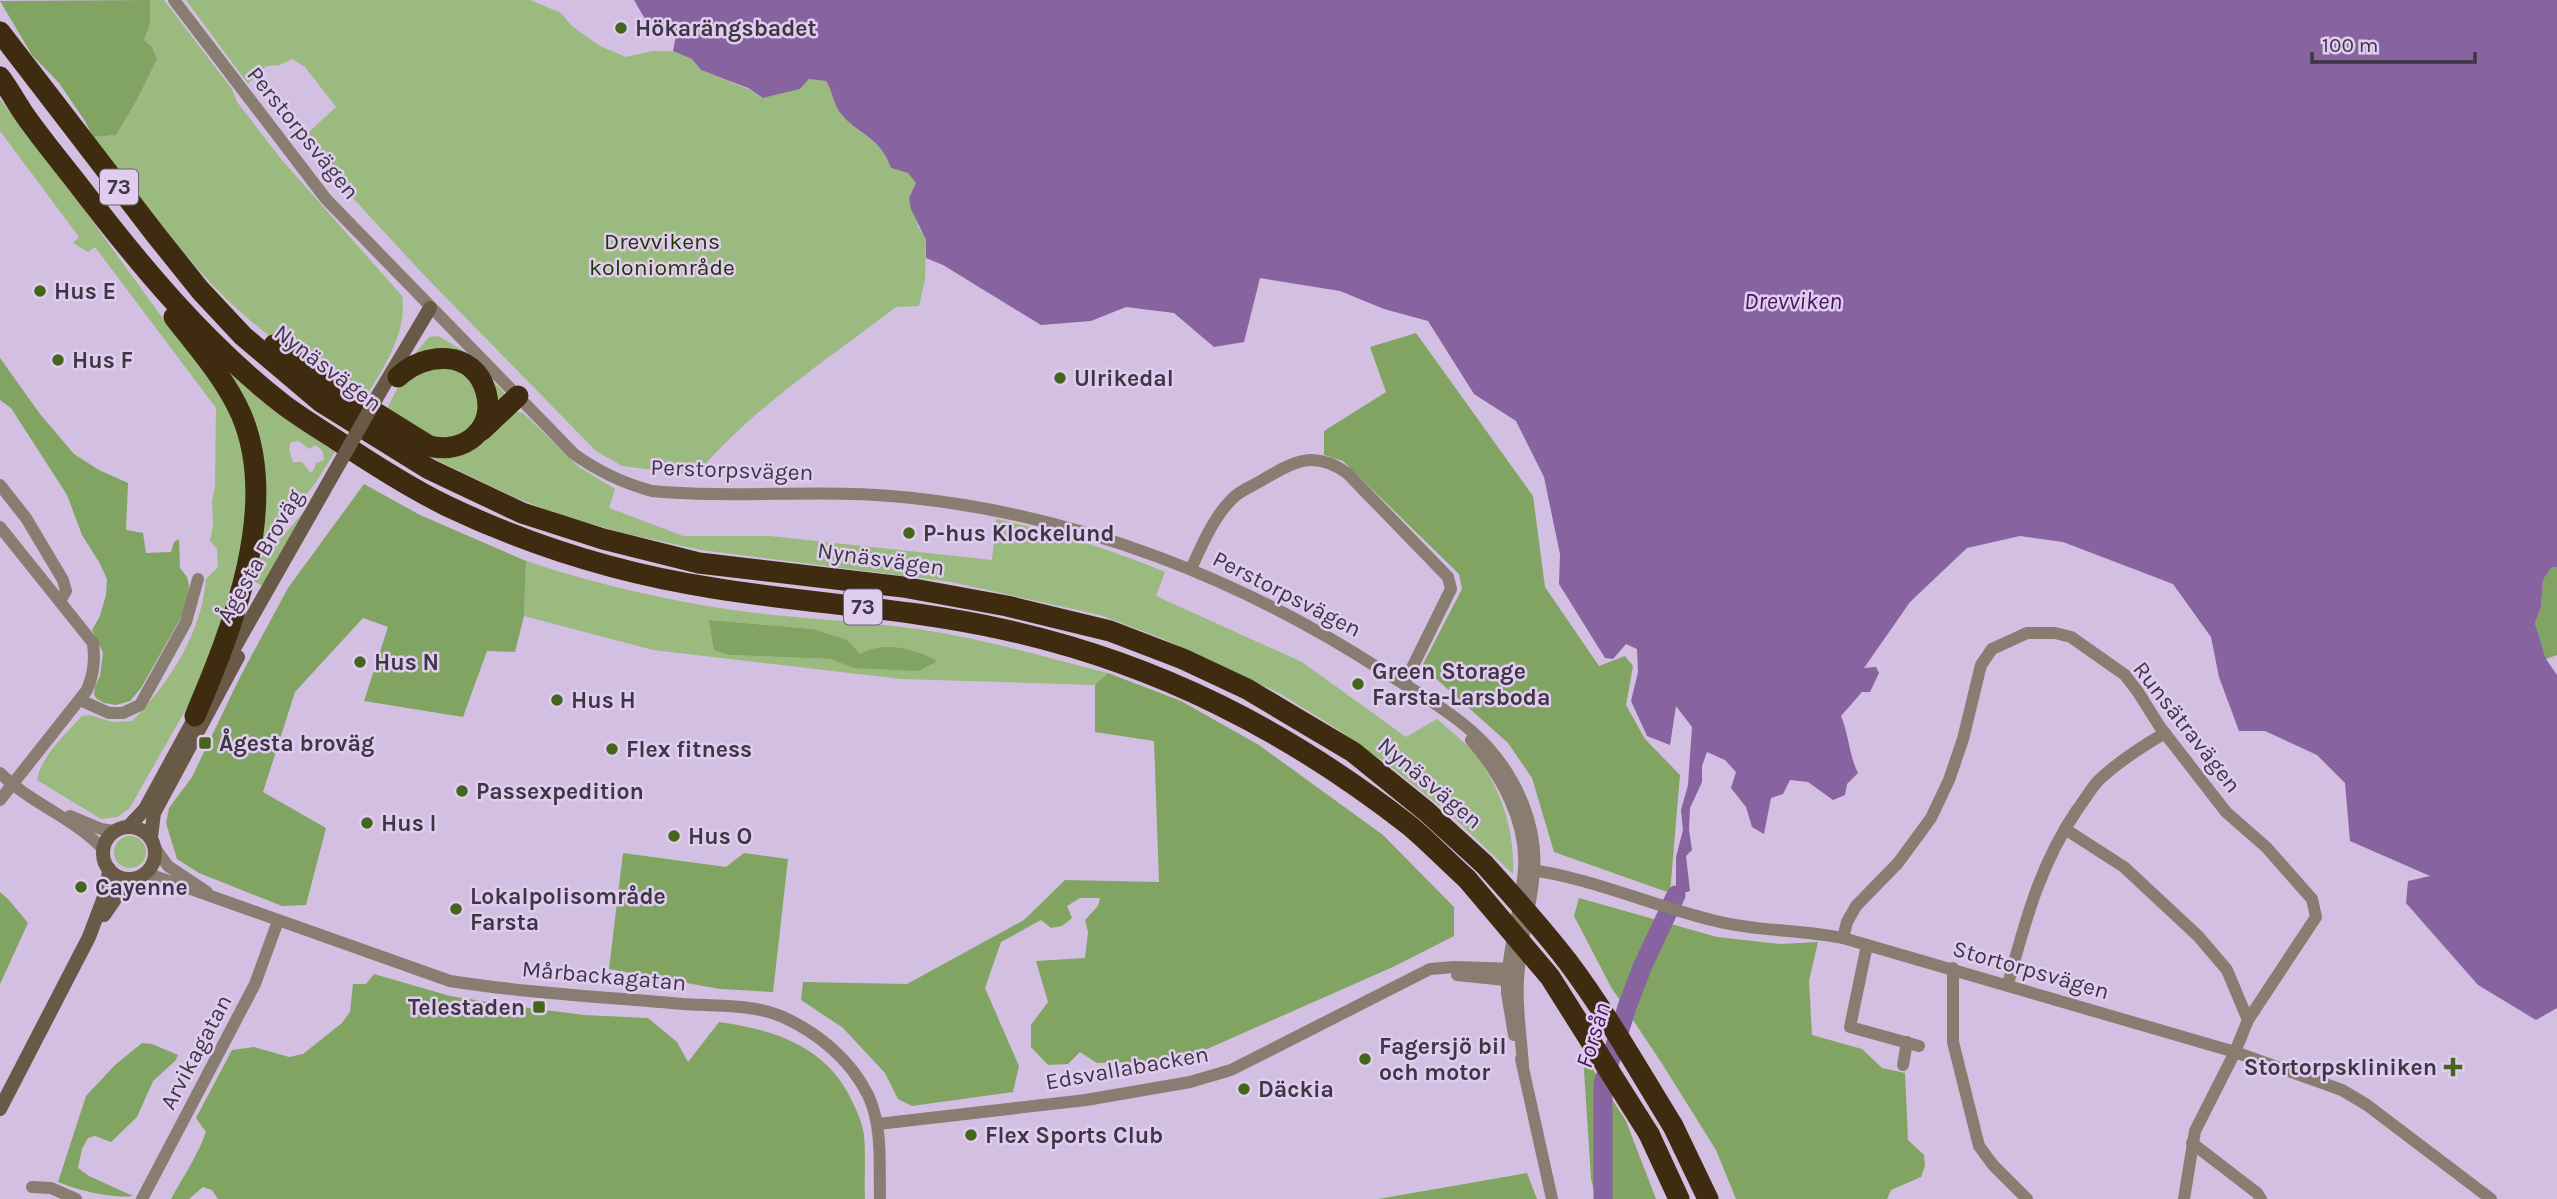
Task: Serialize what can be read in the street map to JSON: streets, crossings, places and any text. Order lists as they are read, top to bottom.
{
  "streets": {
    "highway": ["73", "Nynäsvägen"],
    "main road": ["Ågesta Broväg"],
    "street": [
      "Perstorpsvägen",
      "Runsätravägen",
      "Stortorpsvägen",
      "Mårbackagatan",
      "Arvikagatan",
      "Edsvallabacken"
    ]
  },
  "crossings": [
    ["Perstorpsvägen", "Ågesta Broväg"],
    ["Perstorpsvägen", "Stortorpsvägen"],
    ["Perstorpsvägen", "Edsvallabacken"],
    ["Ågesta Broväg", "Mårbackagatan"],
    ["Runsätravägen", "Stortorpsvägen"],
    ["Mårbackagatan", "Arvikagatan"],
    ["Mårbackagatan", "Edsvallabacken"]
  ],
  "water": ["Drevviken", "Forsån"],
  "parks": ["Drevvikens koloniområde"],
  "places": {
    "other": [
      "Hökarängsbadet",
      "Hus E",
      "Hus F",
      "Ulrikedal",
      "P-hus Klockelund",
      "Hus N",
      "Green Storage Farsta-Larsboda",
      "Hus H",
      "Flex fitness",
      "Passexpedition",
      "Hus I",
      "Hus O",
      "Cayenne",
      "Lokalpolisområde Farsta",
      "Fagersjö bil och motor",
      "Däckia",
      "Flex Sports Club"
    ],
    "transit": ["Ågesta broväg", "Telestaden"],
    "health": ["Stortorpskliniken"]
  },
  "scale_bar": "100 m"
}
